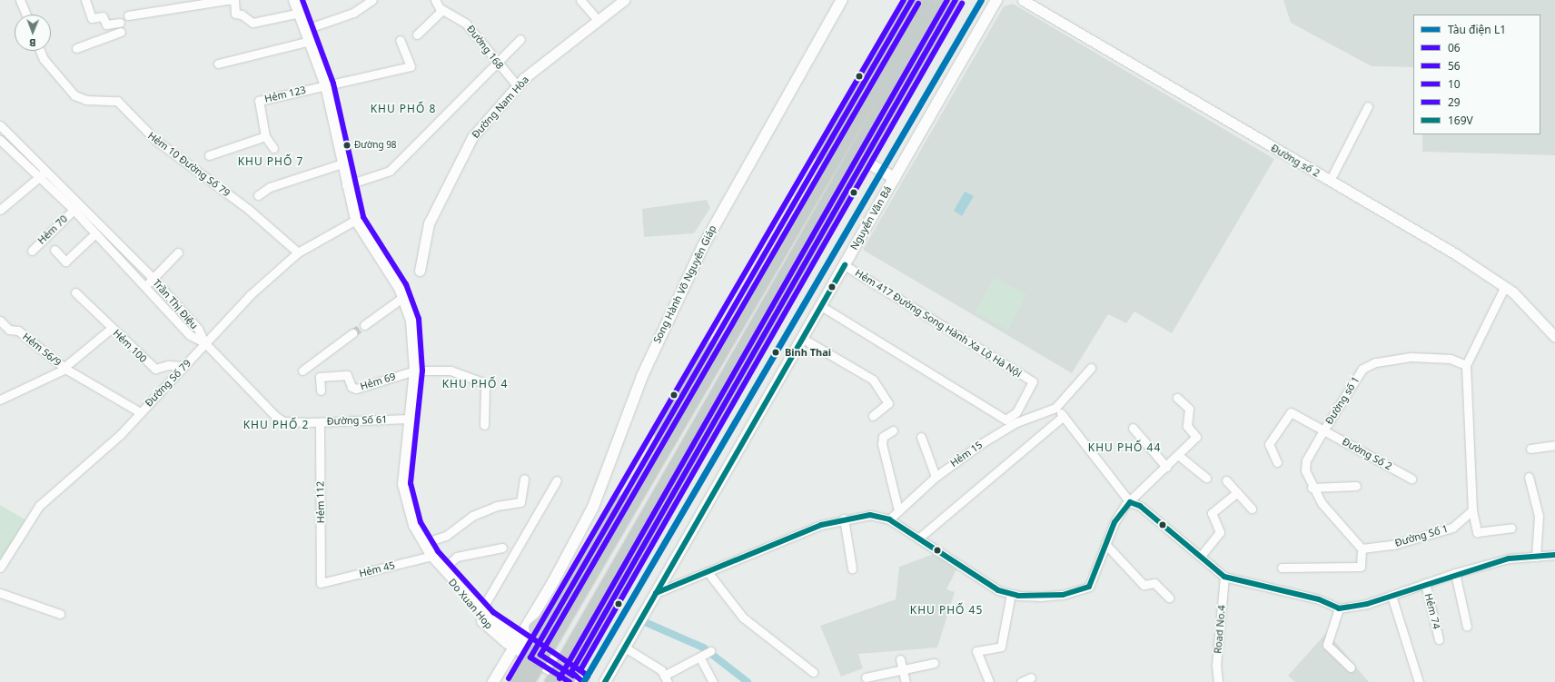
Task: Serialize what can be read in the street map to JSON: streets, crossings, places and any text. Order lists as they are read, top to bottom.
{
  "streets": {
    "main road": ["Nguyễn Văn Bá", "Song Hành Võ Nguyên Giáp", "Do Xuan Hop"],
    "street": [
      "Đường 168",
      "Hẻm 123",
      "Đường Nam Hòa",
      "Đường số 2",
      "Hẻm 10 Đường Số 79",
      "Hẻm 70",
      "Trần Thị Điệu",
      "Hẻm 417 Đường Song Hành Xa Lộ Hà Nội",
      "Hẻm 100",
      "Hẻm 56/9",
      "Hẻm 69",
      "Đường Số 79",
      "Đường số 1",
      "Đường Số 61",
      "Hẻm 15",
      "Đường Số 2",
      "Hẻm 112",
      "Đường Số 1",
      "Hẻm 45",
      "Hẻm 74",
      "Road No.4"
    ]
  },
  "crossings": [
    ["Đường 168", "Đường Nam Hòa"],
    ["Hẻm 123", "Do Xuan Hop"],
    ["Hẻm 10 Đường Số 79", "Đường Số 79"],
    ["Nguyễn Văn Bá", "Hẻm 417 Đường Song Hành Xa Lộ Hà Nội"],
    ["Hẻm 70", "Trần Thị Điệu"],
    ["Song Hành Võ Nguyên Giáp", "Do Xuan Hop"],
    ["Trần Thị Điệu", "Đường Số 79"],
    ["Trần Thị Điệu", "Đường Số 61"],
    ["Hẻm 100", "Đường Số 79"],
    ["Hẻm 56/9", "Đường Số 79"],
    ["Hẻm 69", "Do Xuan Hop"],
    ["Đường Số 79", "Đường Số 61"],
    ["Đường Số 79", "Do Xuan Hop"],
    ["Đường số 1", "Đường Số 2"],
    ["Đường số 1", "Đường Số 1"],
    ["Đường Số 61", "Hẻm 112"],
    ["Đường Số 61", "Do Xuan Hop"],
    ["Đường Số 2", "Đường Số 1"],
    ["Hẻm 112", "Hẻm 45"],
    ["Hẻm 45", "Do Xuan Hop"]
  ],
  "districts": [
    "KHU PHỐ 8",
    "KHU PHỐ 7",
    "KHU PHỐ 4",
    "KHU PHỐ 2",
    "KHU PHỐ 44",
    "KHU PHỐ 45"
  ],
  "places": ["Đường 98", "Binh Thai"],
  "lines": [
    "metro line L1",
    "transit line 06",
    "transit line 10",
    "transit line 29",
    "transit line 56",
    "transit line 169V"
  ],
  "legend": [
    "Tàu điện L1",
    "06",
    "56",
    "10",
    "29",
    "169V"
  ],
  "north": "bottom"
}
